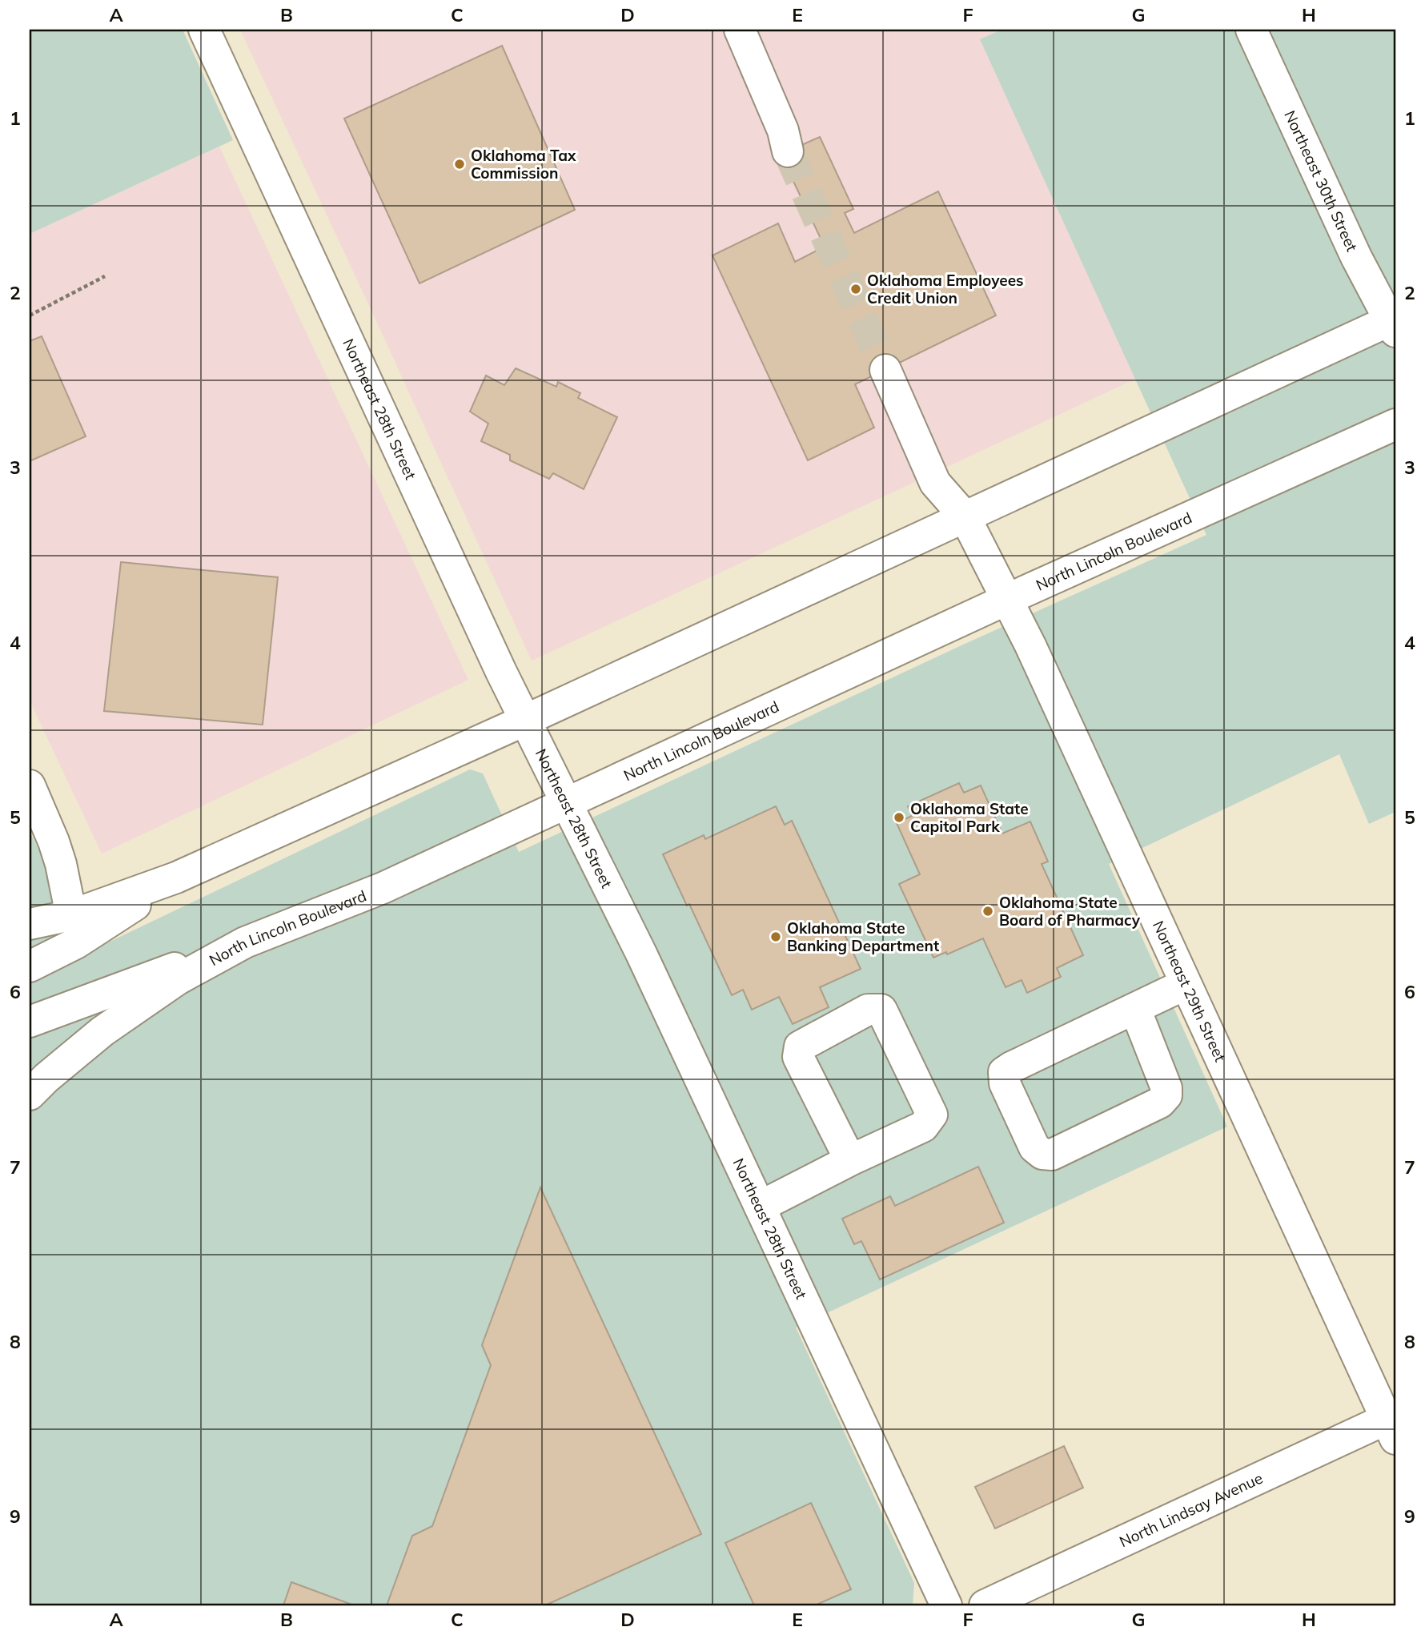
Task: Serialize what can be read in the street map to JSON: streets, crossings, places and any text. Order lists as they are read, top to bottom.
{
  "streets": {
    "street": [
      "Northeast 30th Street",
      "Northeast 28th Street",
      "North Lincoln Boulevard",
      "Northeast 29th Street",
      "North Lindsay Avenue"
    ]
  },
  "crossings": [
    ["Northeast 28th Street", "North Lincoln Boulevard"],
    ["North Lincoln Boulevard", "Northeast 29th Street"],
    ["Northeast 29th Street", "North Lindsay Avenue"]
  ],
  "places": [
    "Oklahoma Tax Commission",
    "Oklahoma Employees Credit Union",
    "Oklahoma State Capitol Park",
    "Oklahoma State Board of Pharmacy",
    "Oklahoma State Banking Department"
  ],
  "grid": {
    "columns": [
      "A",
      "B",
      "C",
      "D",
      "E",
      "F",
      "G",
      "H"
    ],
    "rows": [
      "1",
      "2",
      "3",
      "4",
      "5",
      "6",
      "7",
      "8",
      "9"
    ]
  }
}
